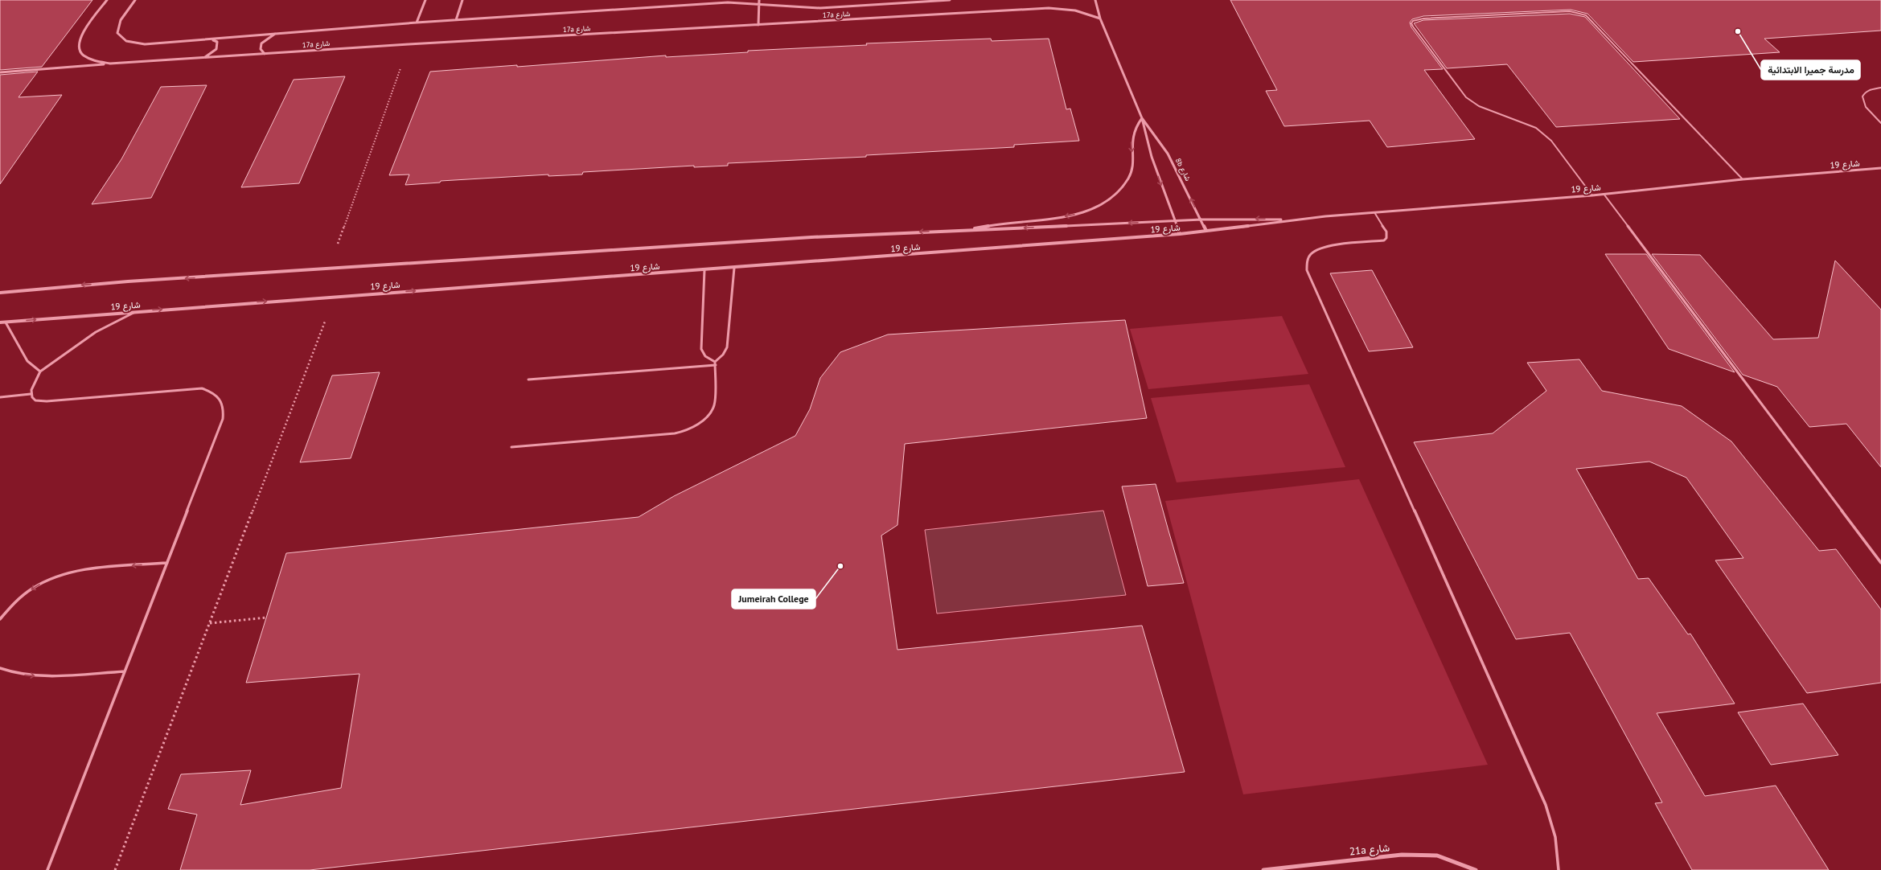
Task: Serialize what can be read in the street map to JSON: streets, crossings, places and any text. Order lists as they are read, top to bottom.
{
  "streets": {
    "street": [
      "17a شارع",
      "شارع 19",
      "8b شارع",
      "21a شارع"
    ]
  },
  "crossings": [
    ["17a شارع", "8b شارع"],
    ["شارع 19", "8b شارع"]
  ],
  "places": ["مدرسة جميرا الابتدائية", "Jumeirah College"]
}
